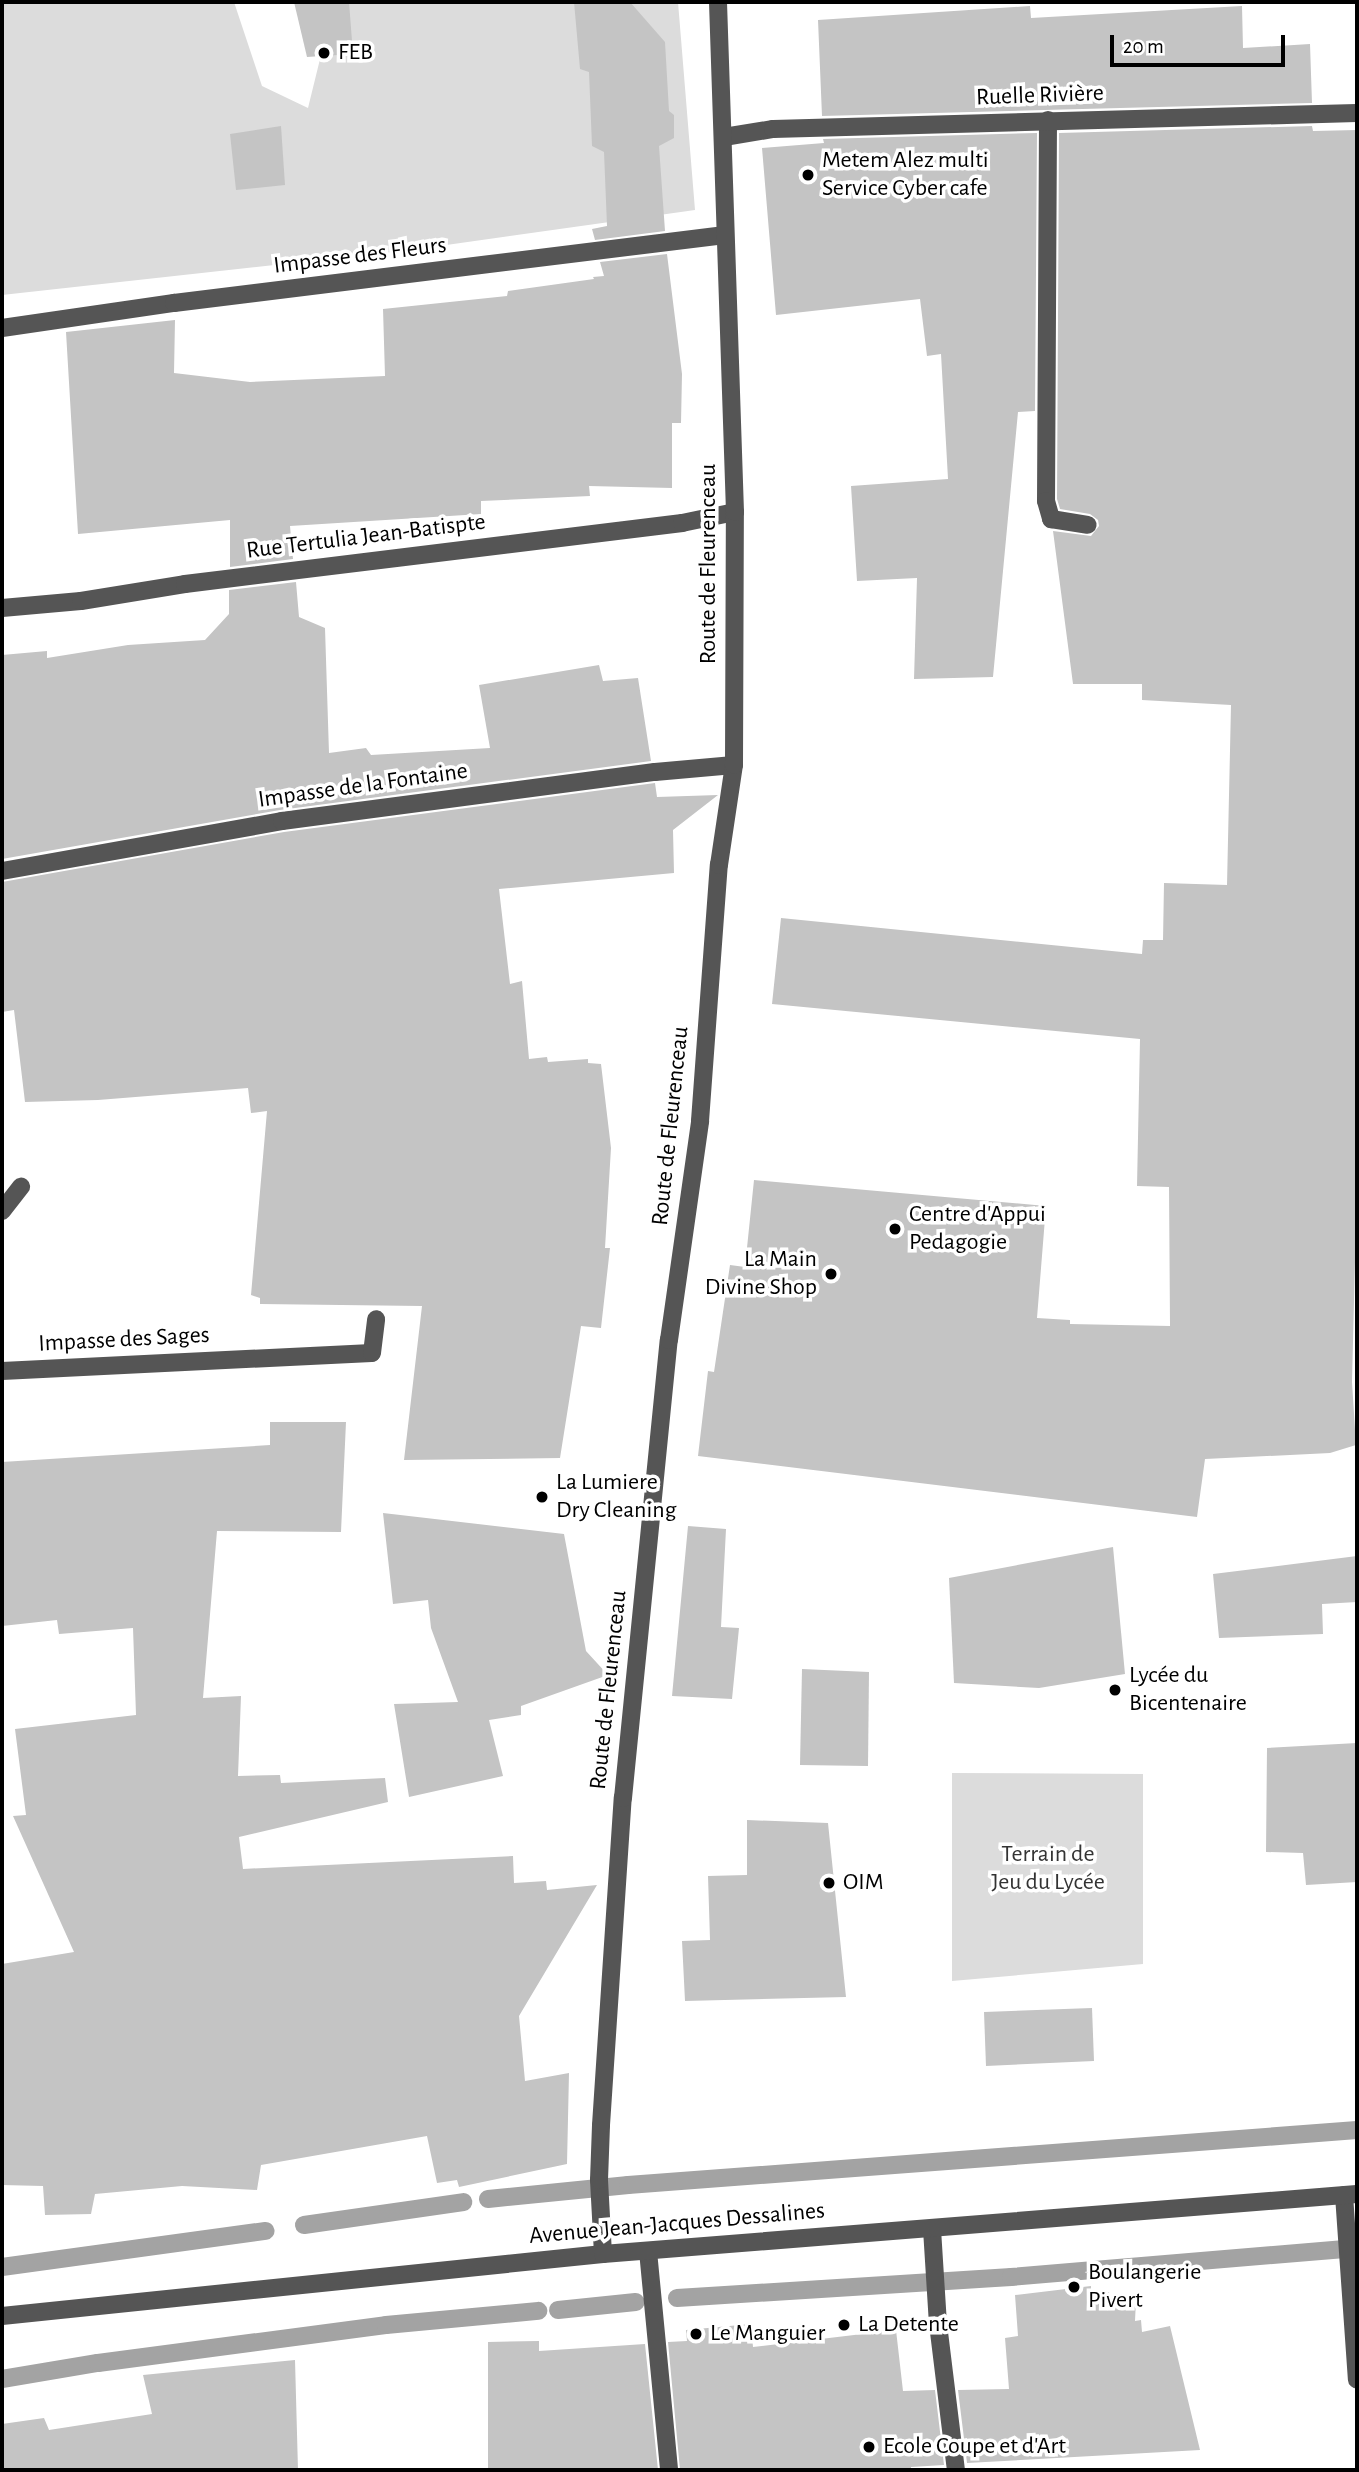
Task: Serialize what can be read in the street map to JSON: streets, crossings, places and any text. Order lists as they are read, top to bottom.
{
  "streets": {
    "street": [
      "Ruelle Rivière",
      "Impasse des Fleurs",
      "Rue Tertulia Jean-Batispte",
      "Route de Fleurenceau",
      "Impasse de la Fontaine",
      "Impasse des Sages",
      "Avenue Jean-Jacques Dessalines"
    ]
  },
  "crossings": [
    ["Ruelle Rivière", "Route de Fleurenceau"],
    ["Impasse des Fleurs", "Route de Fleurenceau"],
    ["Rue Tertulia Jean-Batispte", "Route de Fleurenceau"],
    ["Route de Fleurenceau", "Impasse de la Fontaine"],
    ["Route de Fleurenceau", "Avenue Jean-Jacques Dessalines"]
  ],
  "parks": ["Terrain de Jeu du Lycée"],
  "places": [
    "FEB",
    "Metem Alez multi Service Cyber cafe",
    "Centre d'Appui Pedagogie",
    "La Main Divine Shop",
    "La Lumiere Dry Cleaning",
    "Lycée du Bicentenaire",
    "OIM",
    "Boulangerie Pivert",
    "La Detente",
    "Le Manguier",
    "Ecole Coupe et d'Art"
  ],
  "scale_bar": "20 m"
}
